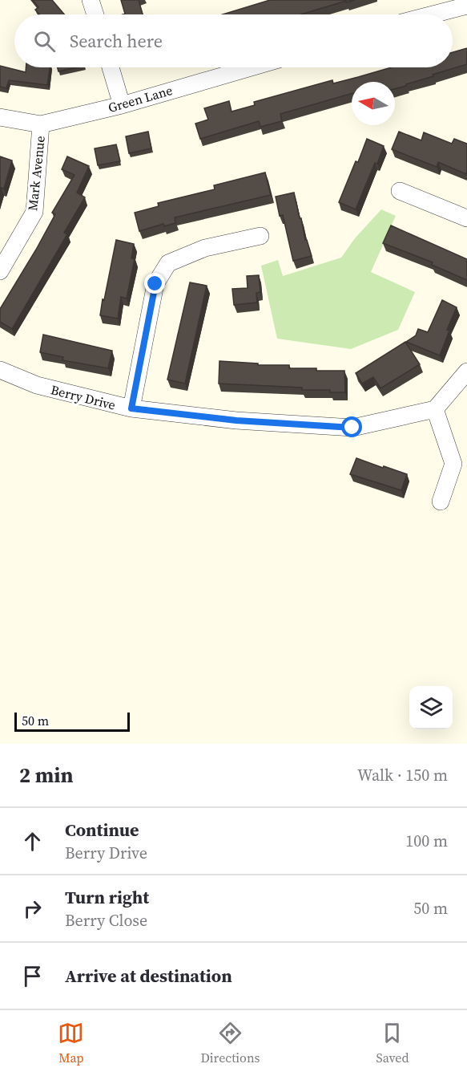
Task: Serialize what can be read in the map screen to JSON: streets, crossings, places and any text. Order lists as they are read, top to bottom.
{
  "streets": {
    "street": ["Green Lane", "Mark Avenue", "Berry Drive"]
  },
  "crossings": [
    ["Green Lane", "Mark Avenue"]
  ],
  "scale_bar": "50 m",
  "north": "left",
  "page": {
    "search": "Search here",
    "scale": "50 m",
    "heading": ["2 min", "Walk · 150 m"],
    "list": [
      ["Continue", "Berry Drive", "100 m"],
      ["Turn right", "Berry Close", "50 m"],
      "Arrive at destination"
    ],
    "nav": ["Map", "Directions", "Saved"]
  }
}
